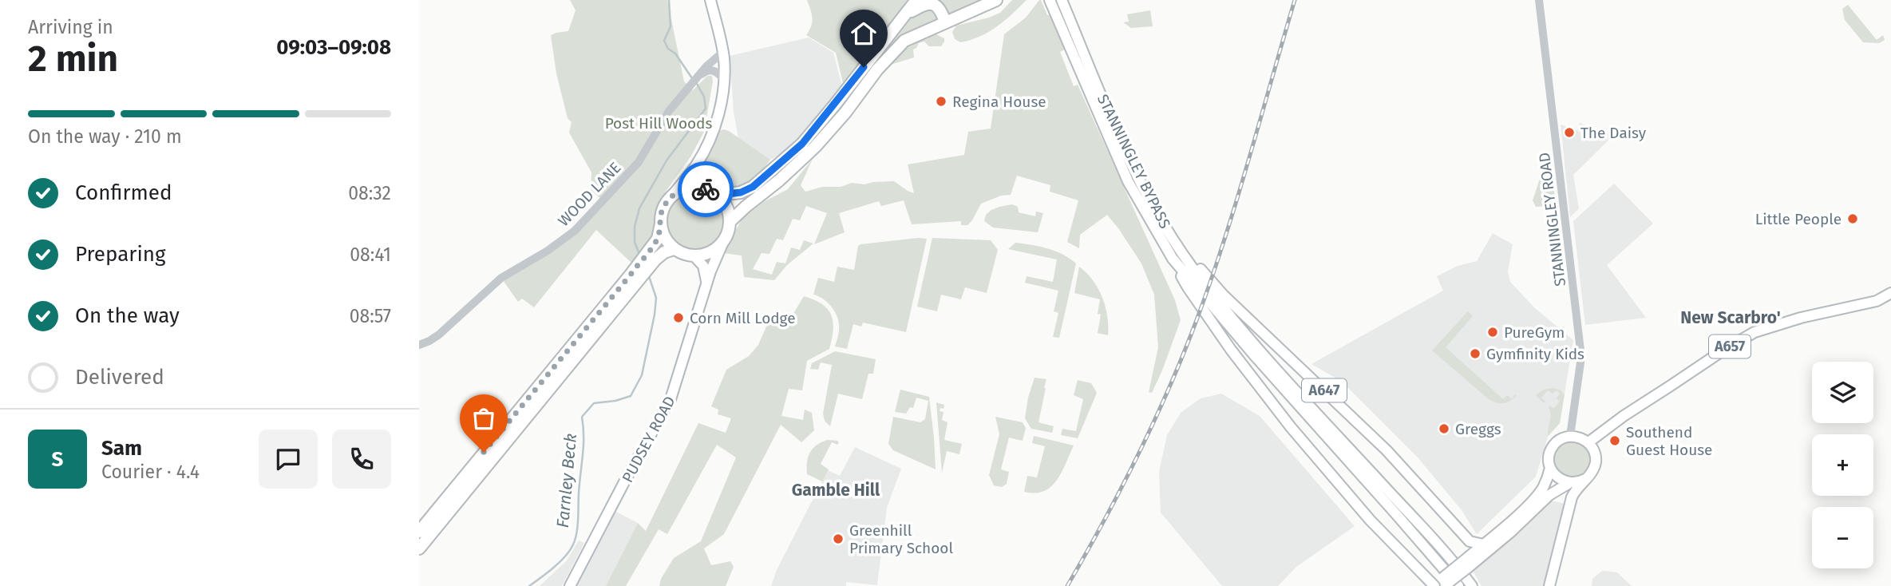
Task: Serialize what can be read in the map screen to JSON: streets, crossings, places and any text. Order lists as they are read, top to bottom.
{
  "streets": {
    "main road": [
      "STANNINGLEY BYPASS",
      "A657",
      "A647",
      "PUDSEY ROAD"
    ],
    "street": ["WOOD LANE", "STANNINGLEY ROAD"]
  },
  "crossings": [
    ["STANNINGLEY BYPASS", "A647"],
    ["STANNINGLEY ROAD", "A657"]
  ],
  "districts": ["New Scarbro'", "Gamble Hill"],
  "water": ["Farnley Beck"],
  "parks": ["Post Hill Woods"],
  "places": [
    "Regina House",
    "The Daisy",
    "Little People",
    "Corn Mill Lodge",
    "PureGym",
    "Gymfinity Kids",
    "Greggs",
    "Southend Guest House",
    "Greenhill Primary School"
  ],
  "page": {
    "heading": ["2 min", "Arriving in", "09:03–09:08"],
    "panel": ["Sam", "Courier · 4.4"],
    "bar": "On the way · 210 m",
    "list": [
      ["Confirmed", "08:32"],
      ["Preparing", "08:41"],
      ["On the way", "08:57"],
      "Delivered"
    ],
    "map_buttons": ["+", "−"],
    "round": "S"
  }
}
